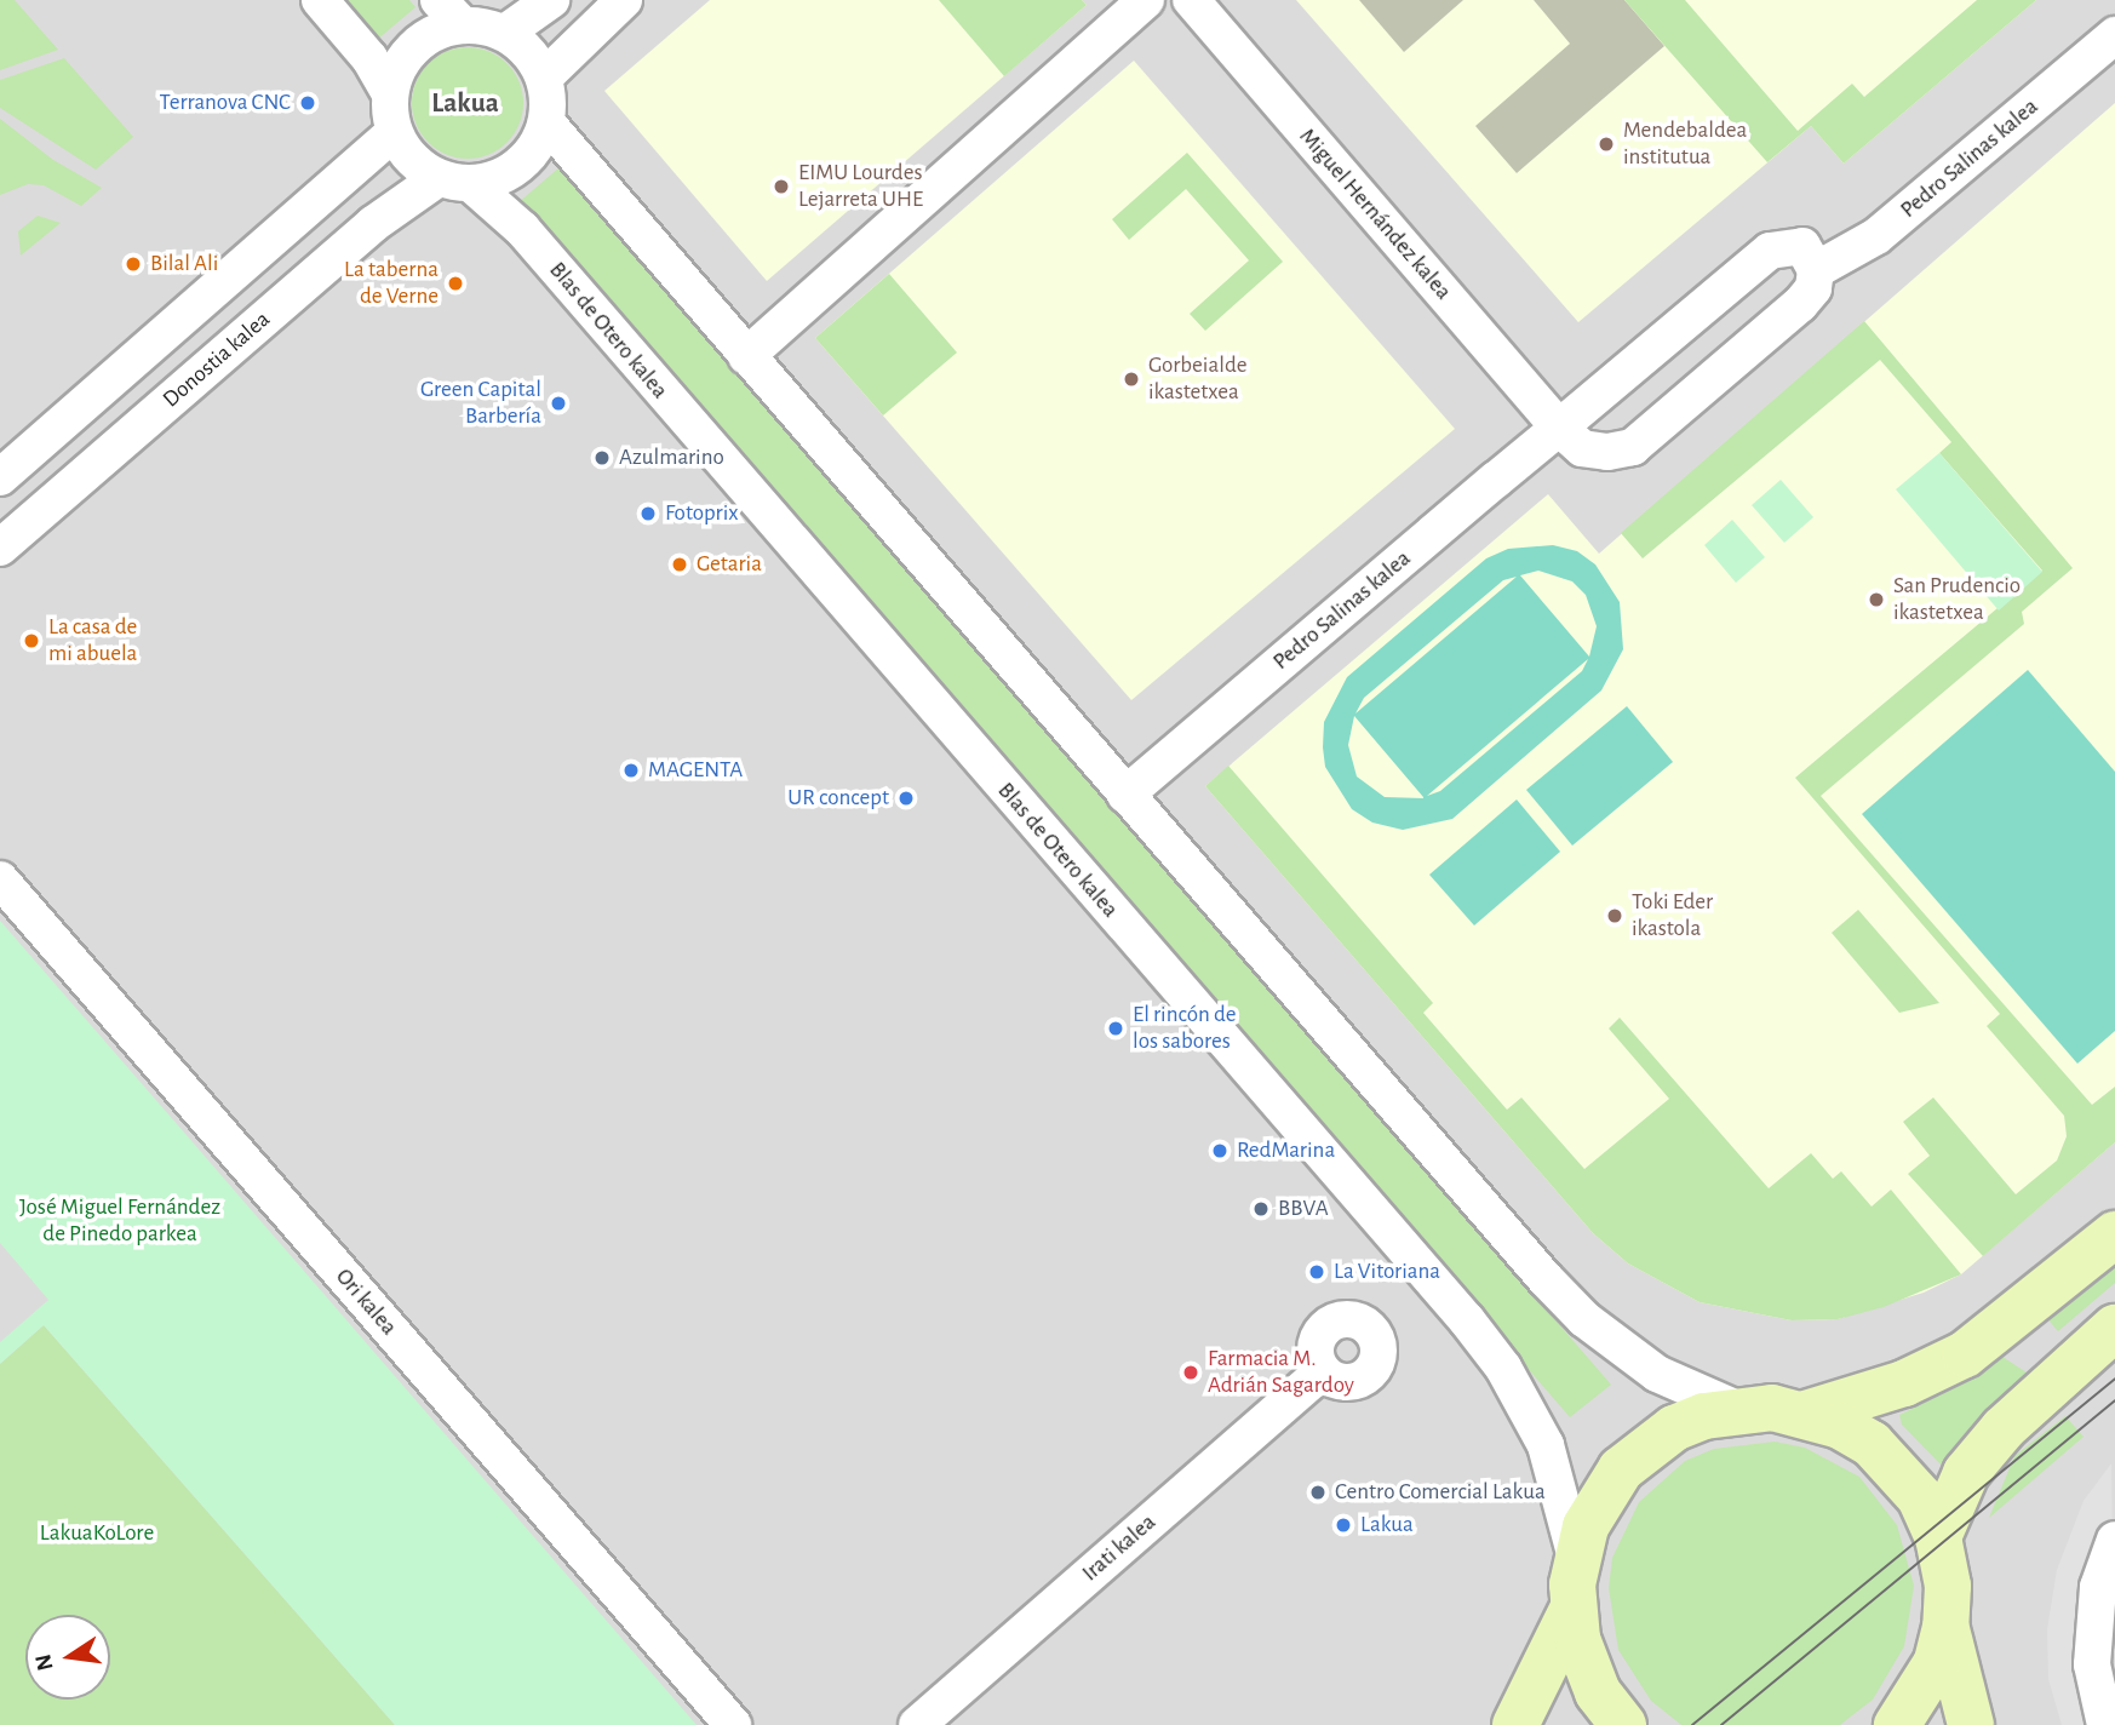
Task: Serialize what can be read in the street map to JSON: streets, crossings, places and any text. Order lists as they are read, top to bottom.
{
  "streets": {
    "street": [
      "Pedro Salinas kalea",
      "Miguel Hernández kalea",
      "Blas de Otero kalea",
      "Donostia kalea",
      "Ori kalea",
      "Irati kalea"
    ]
  },
  "crossings": [
    ["Pedro Salinas kalea", "Miguel Hernández kalea"],
    ["Blas de Otero kalea", "Donostia kalea"]
  ],
  "districts": ["Lakua"],
  "parks": ["José Miguel Fernández de Pinedo parkea", "LakuaKoLore"],
  "places": [
    "Terranova CNC",
    "Mendebaldea institutua",
    "EIMU Lourdes Lejarreta UHE",
    "Bilal Ali",
    "La taberna de Verne",
    "Gorbeialde ikastetxea",
    "Green Capital Barbería",
    "Azulmarino",
    "Fotoprix",
    "Getaria",
    "San Prudencio ikastetxea",
    "La casa de mi abuela",
    "MAGENTA",
    "UR concept",
    "Toki Eder ikastola",
    "El rincón de los sabores",
    "RedMarina",
    "BBVA",
    "La Vitoriana",
    "Farmacia M. Adrián Sagardoy",
    "Centro Comercial Lakua",
    "Lakua"
  ],
  "north": "left"
}
